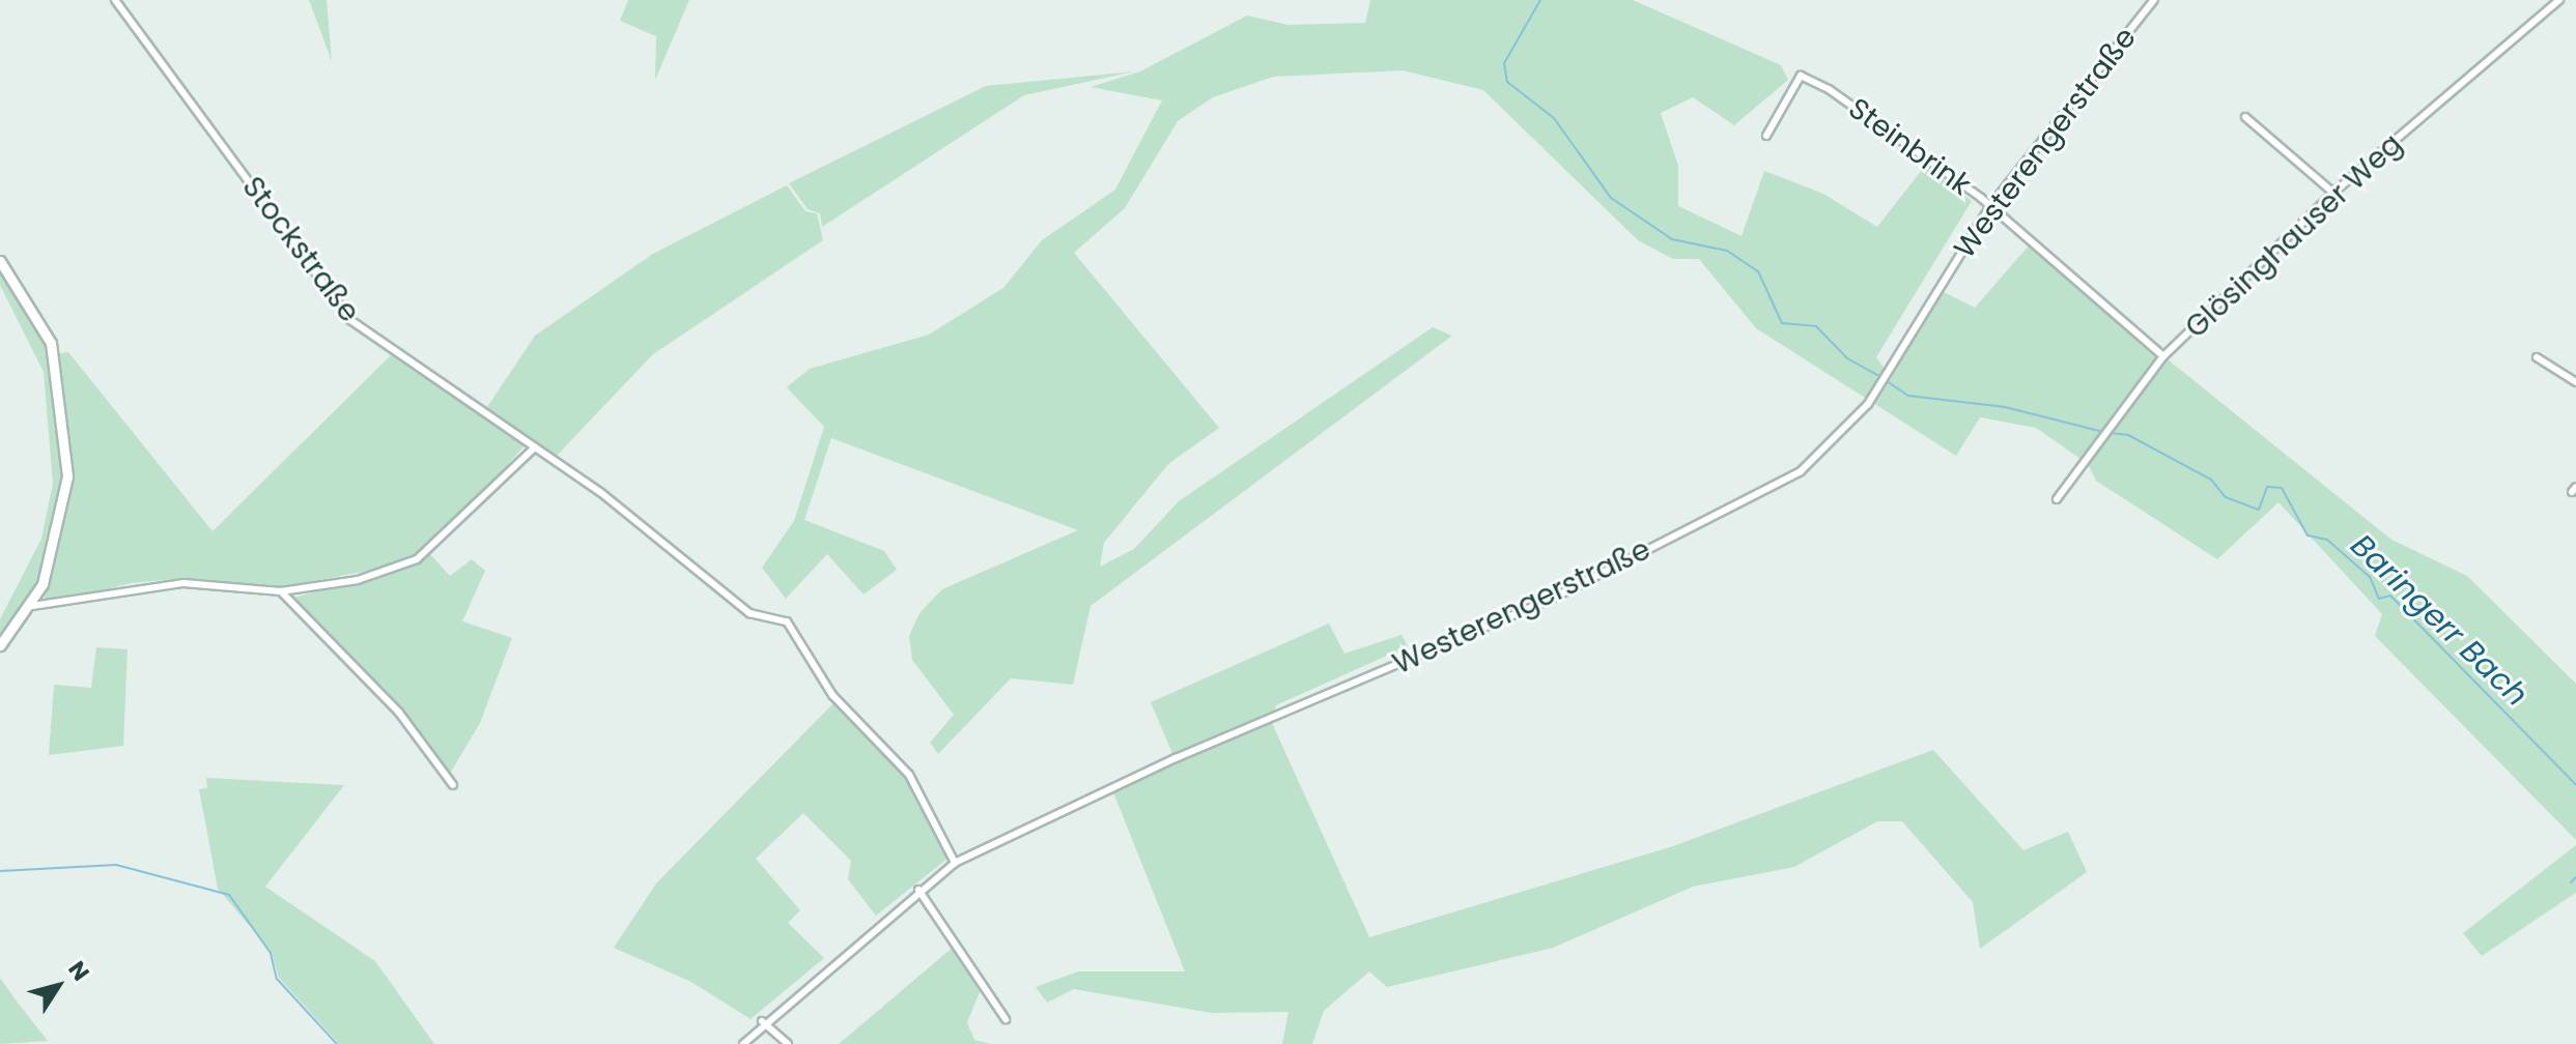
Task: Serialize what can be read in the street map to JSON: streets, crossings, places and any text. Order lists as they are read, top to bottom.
{
  "streets": {
    "street": [
      "Westerengerstraße",
      "Steinbrink",
      "Glösinghauser Weg",
      "Stockstraße"
    ]
  },
  "crossings": [
    ["Westerengerstraße", "Steinbrink"],
    ["Westerengerstraße", "Stockstraße"],
    ["Steinbrink", "Glösinghauser Weg"]
  ],
  "water": ["Baringerr Bach"],
  "north": "top right"
}
